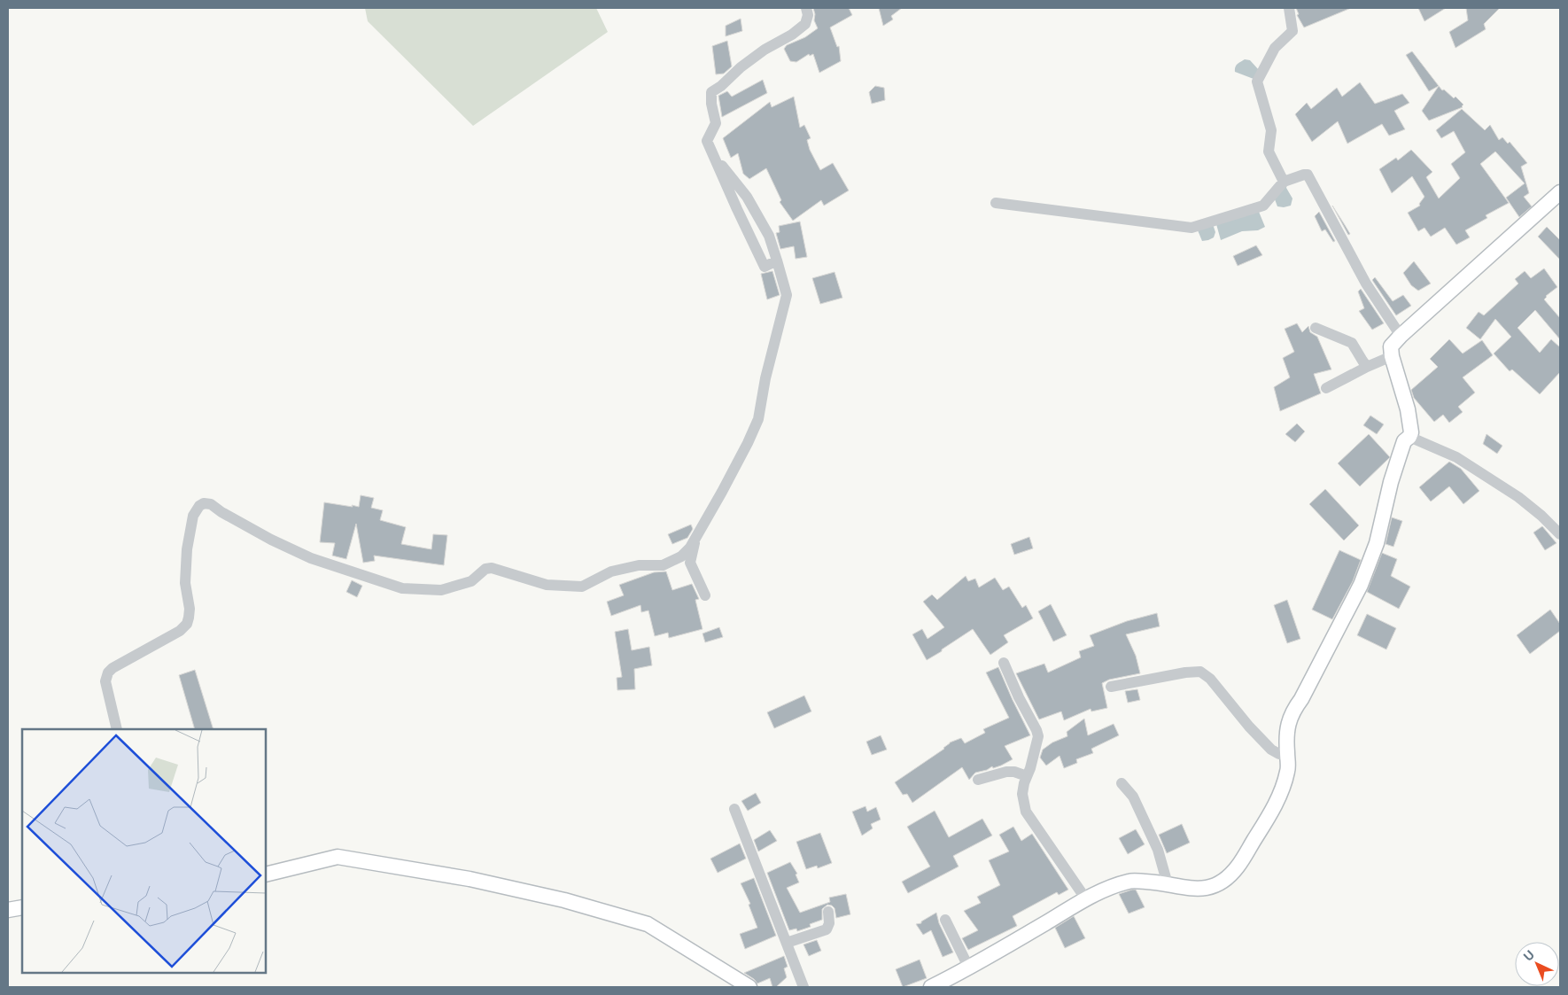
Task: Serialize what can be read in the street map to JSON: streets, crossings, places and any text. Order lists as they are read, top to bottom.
{
  "north": "top left"
}
